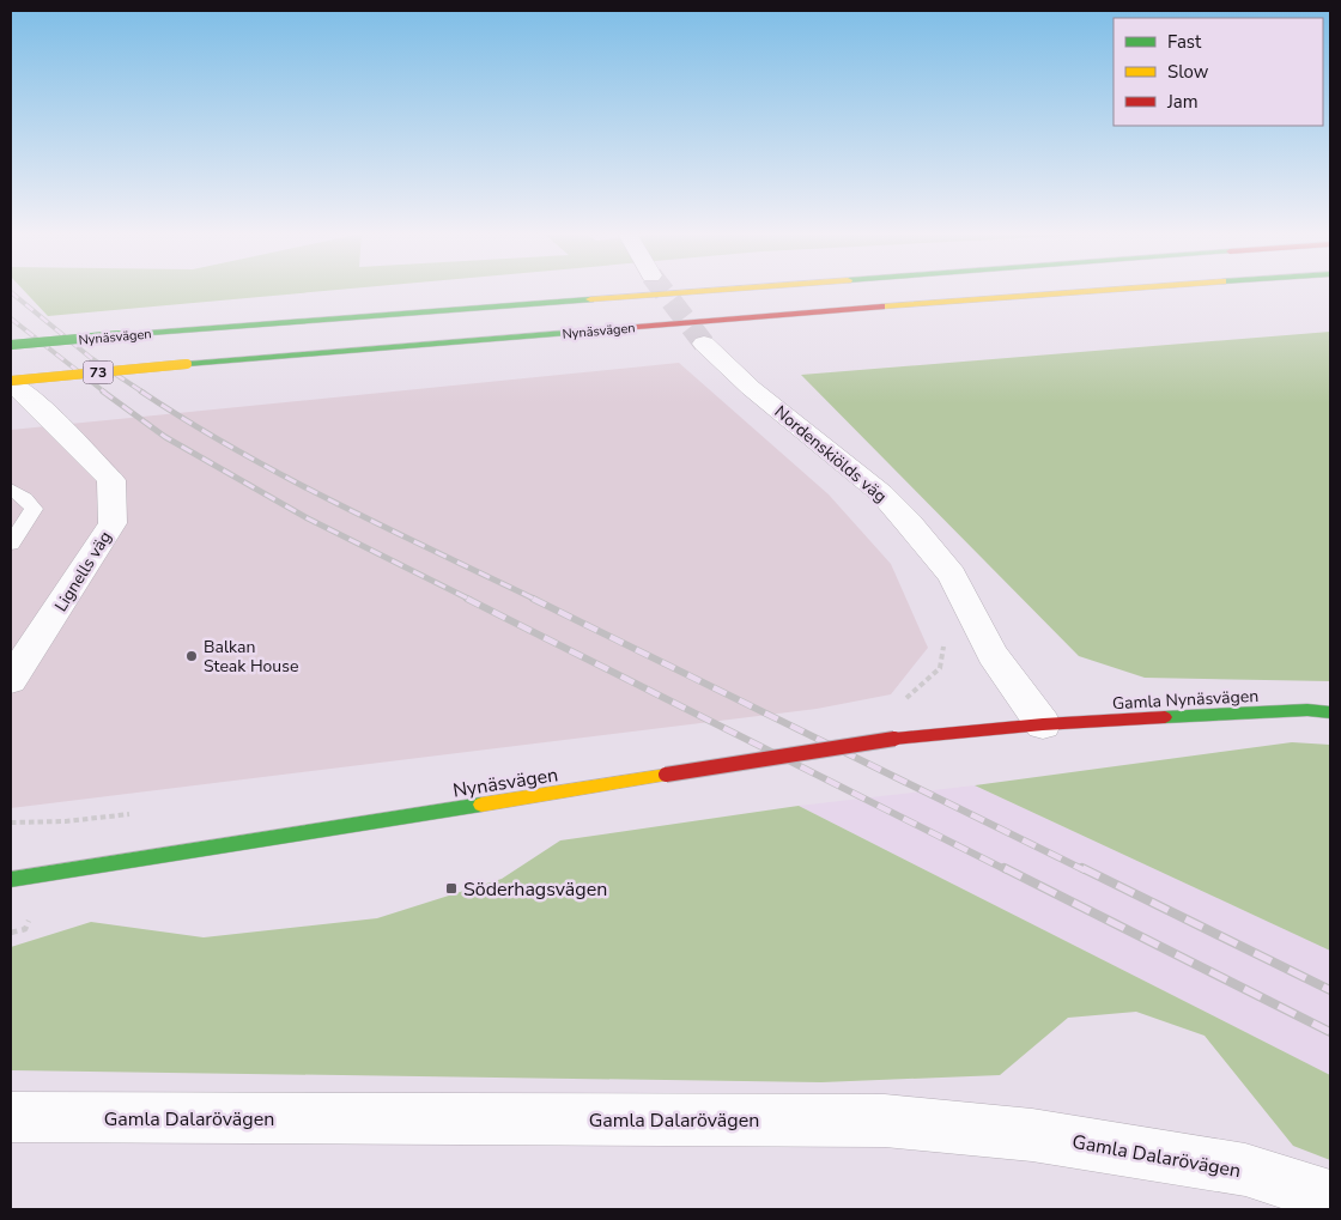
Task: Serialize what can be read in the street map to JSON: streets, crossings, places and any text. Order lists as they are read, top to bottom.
{
  "streets": {
    "main road": ["Nynäsvägen", "73", "Gamla Nynäsvägen"],
    "street": ["Nordenskiölds väg", "Lignells väg", "Gamla Dalarövägen"]
  },
  "crossings": [
    ["Nynäsvägen", "Nordenskiölds väg"],
    ["Nynäsvägen", "Lignells väg"],
    ["Nynäsvägen", "Gamla Nynäsvägen"],
    ["Nordenskiölds väg", "Gamla Nynäsvägen"]
  ],
  "places": {
    "other": ["Balkan Steak House"],
    "transit": ["Söderhagsvägen"]
  },
  "legend": ["Fast", "Slow", "Jam"]
}
